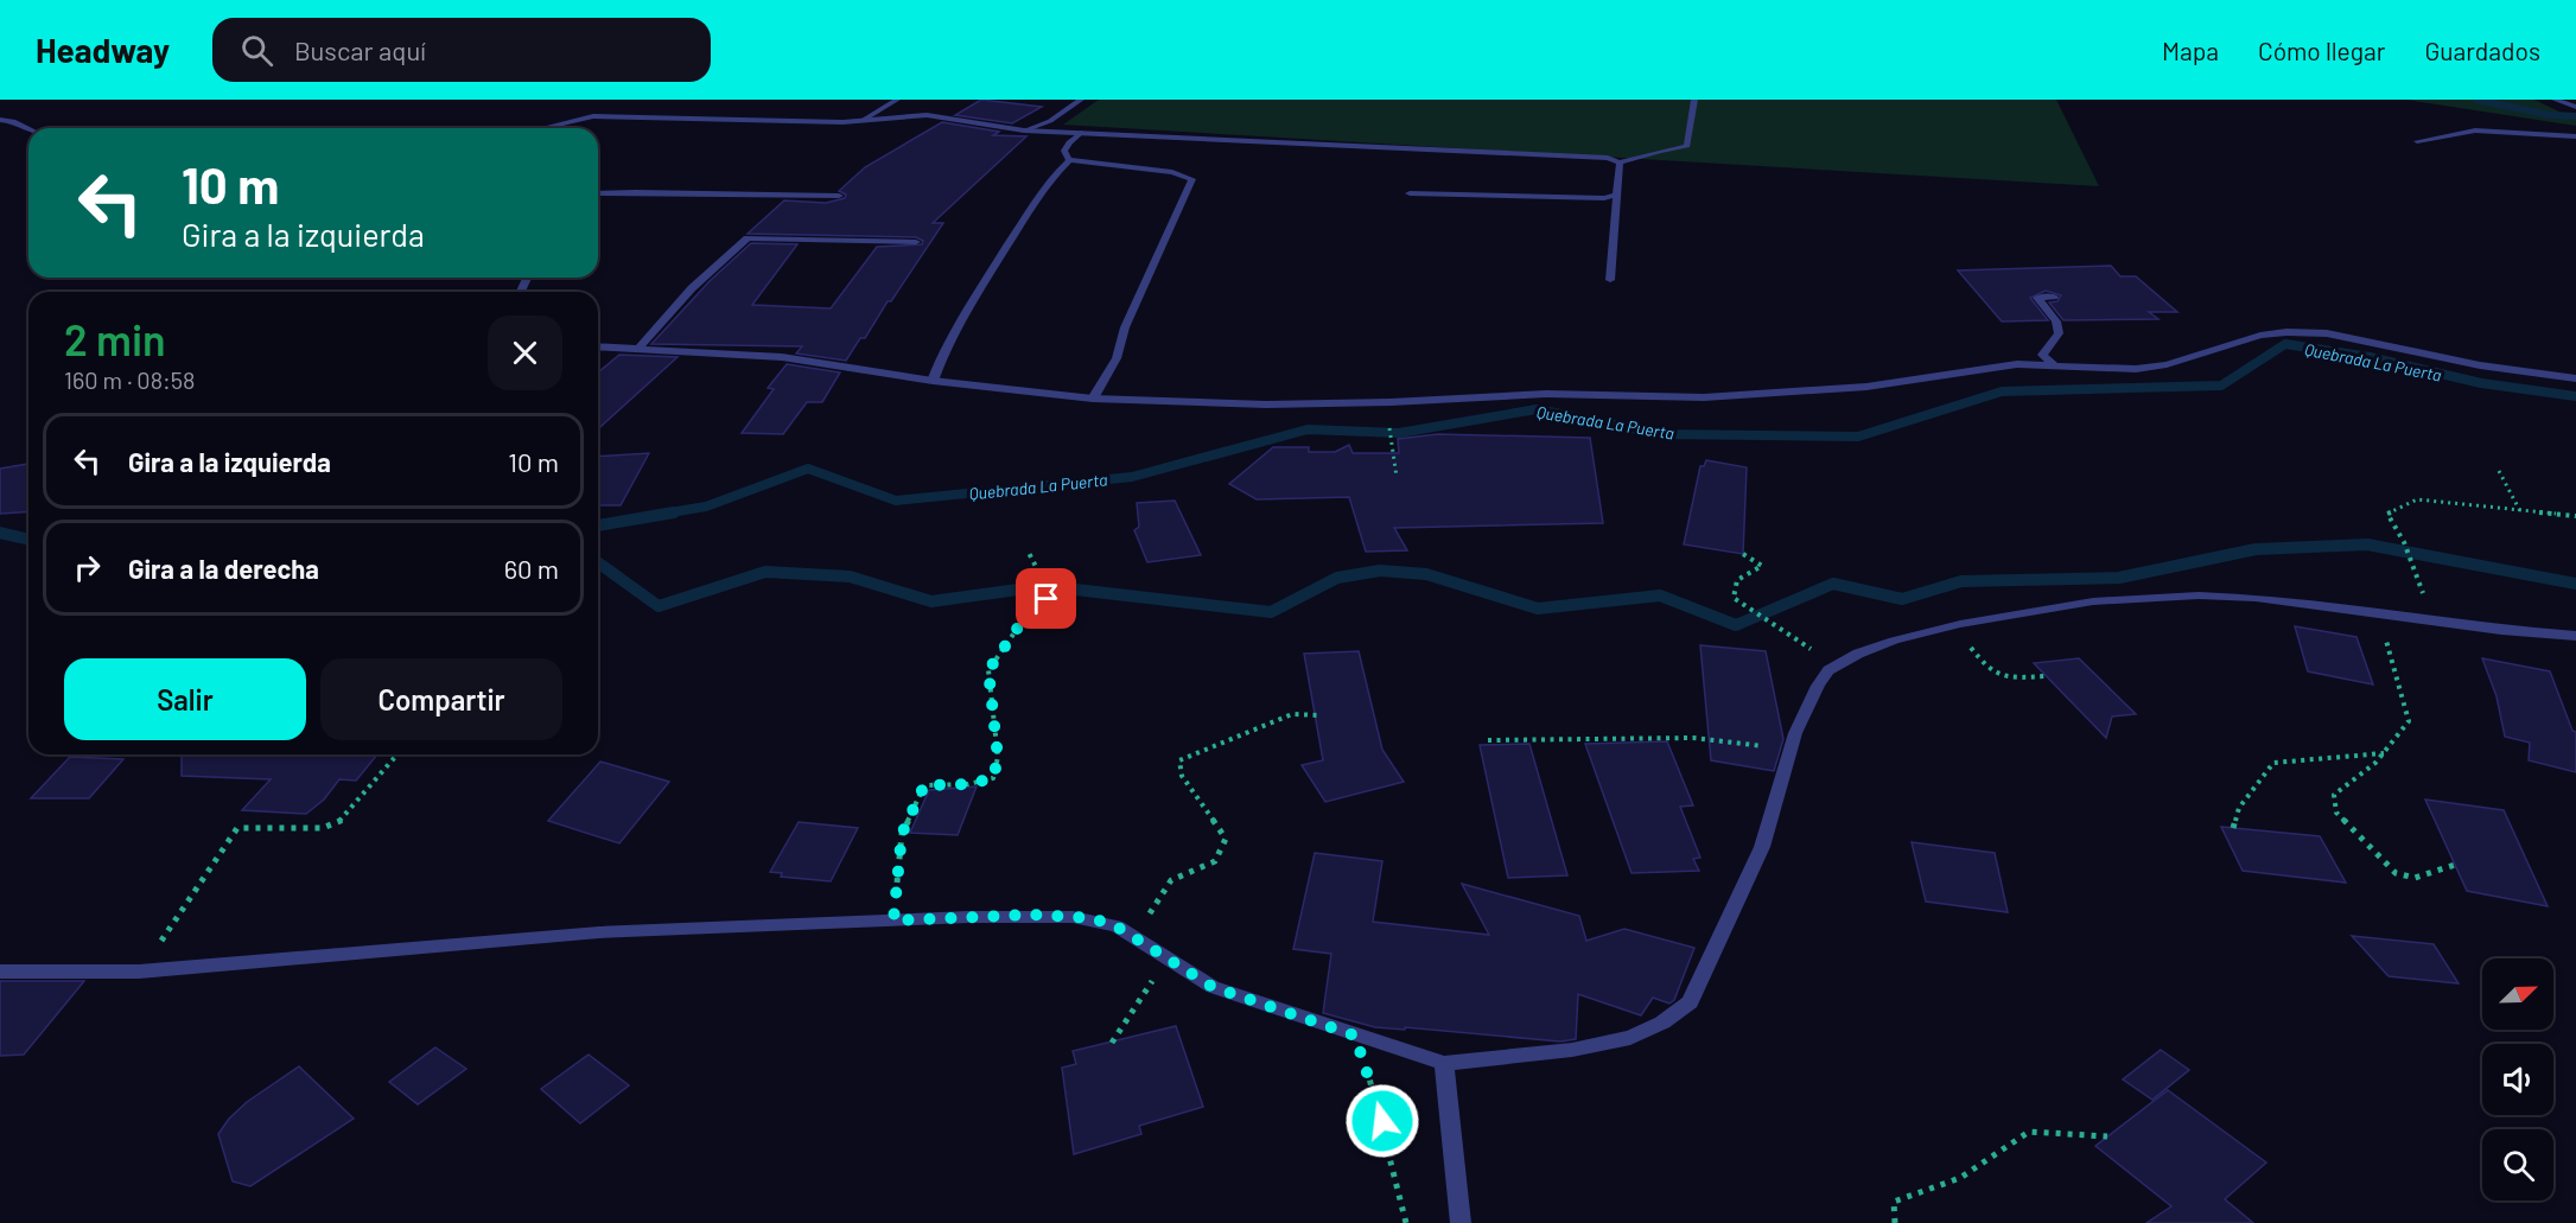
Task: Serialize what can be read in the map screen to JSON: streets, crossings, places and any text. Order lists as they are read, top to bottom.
{
  "water": ["Quebrada La Puerta"],
  "north": "top right",
  "page": {
    "header": "Headway",
    "search": "Buscar aquí",
    "nav": ["Mapa", "Cómo llegar", "Guardados"],
    "turn": ["10 m", "Gira a la izquierda"],
    "heading": ["2 min", "160 m · 08:58"],
    "list": [
      {
        "name": "Gira a la izquierda",
        "value": "10 m"
      },
      {
        "name": "Gira a la derecha",
        "value": "60 m"
      }
    ],
    "buttons": ["Salir", "Compartir"]
  }
}
